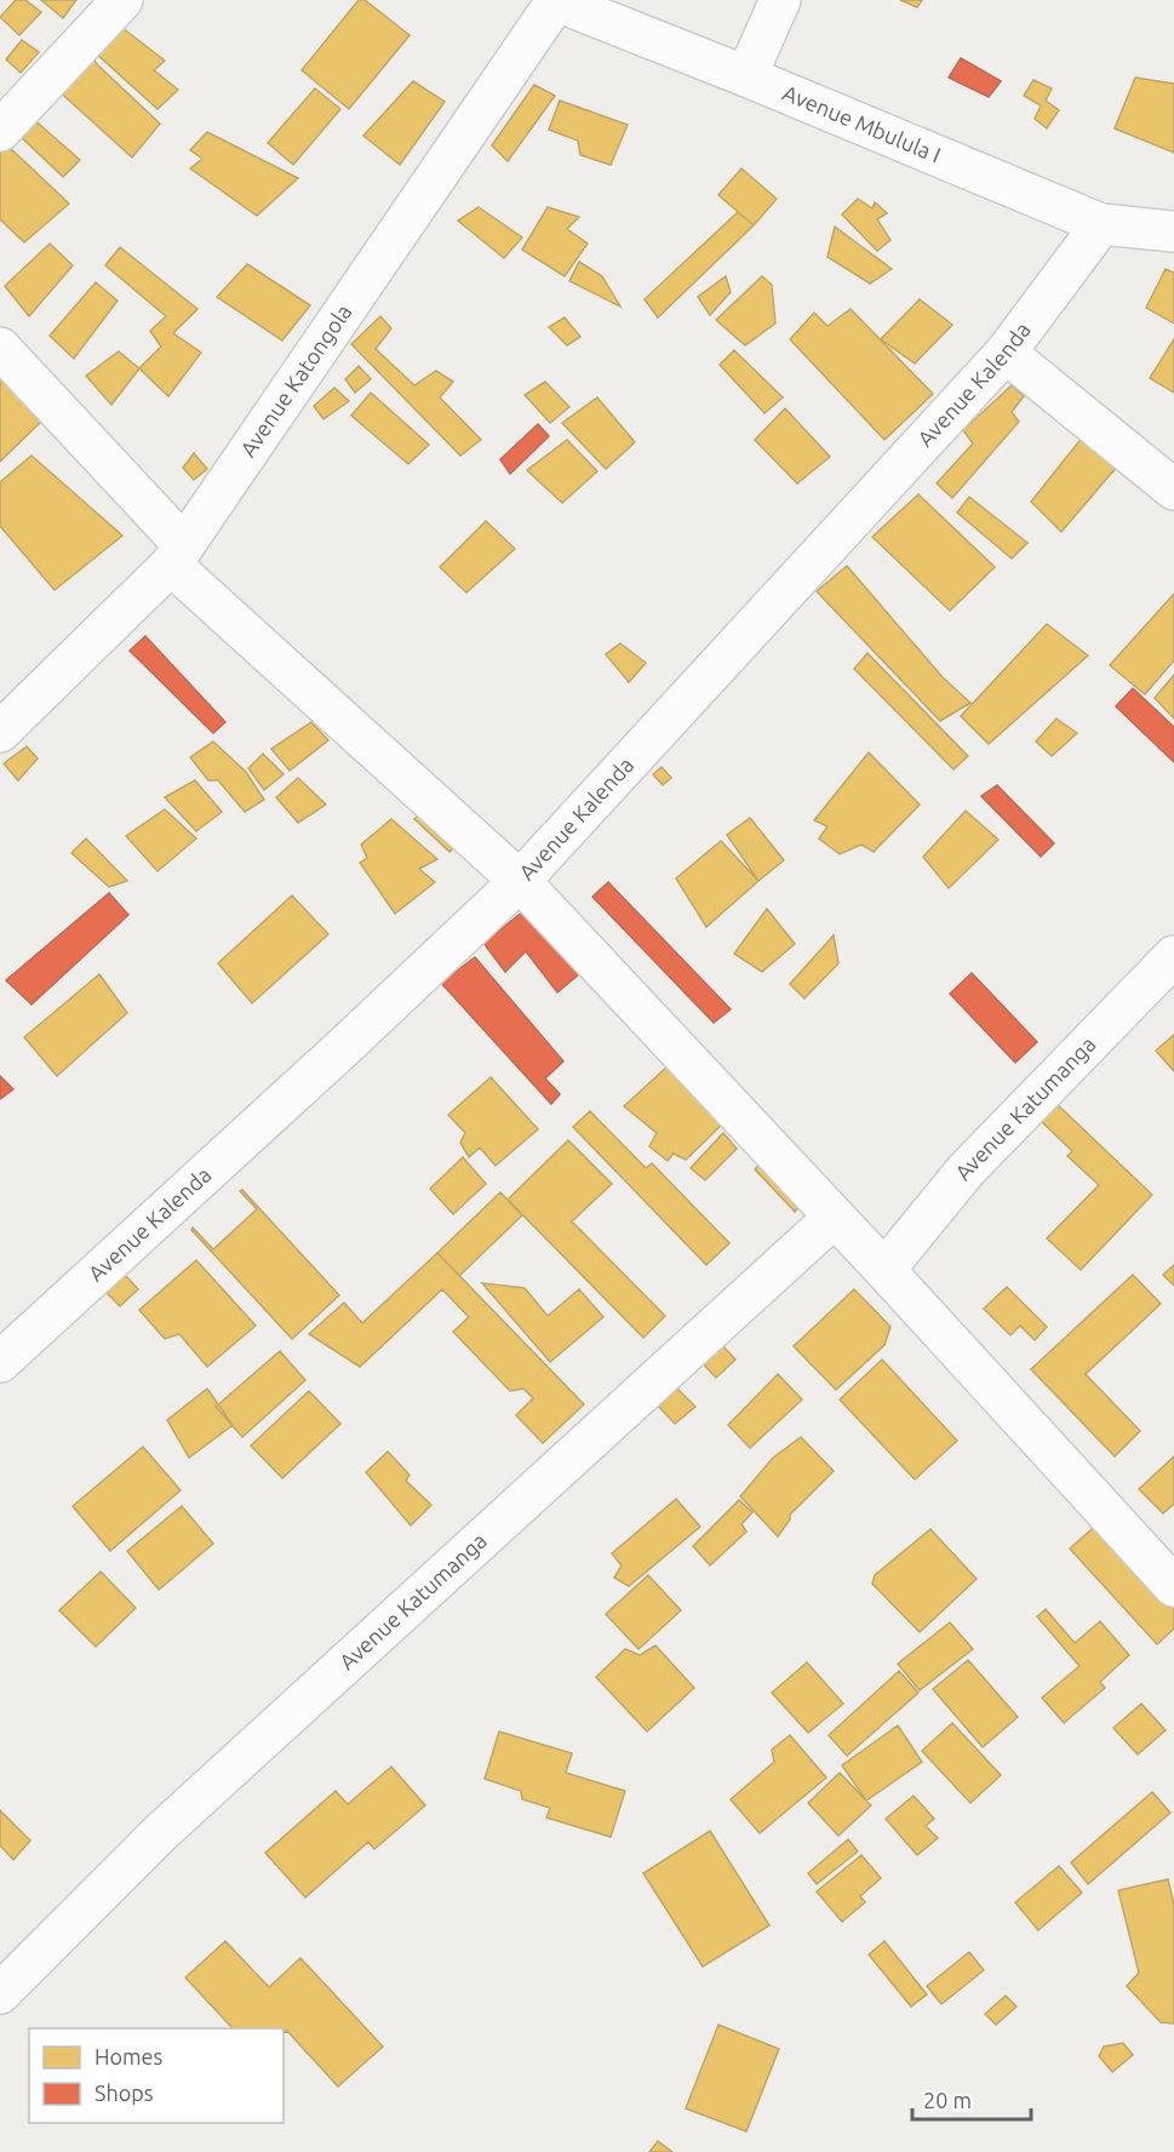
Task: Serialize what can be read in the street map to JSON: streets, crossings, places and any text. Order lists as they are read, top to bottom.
{
  "streets": {
    "street": [
      "Avenue Mbulula I",
      "Avenue Katongola",
      "Avenue Kalenda",
      "Avenue Katumanga"
    ]
  },
  "crossings": [
    ["Avenue Mbulula I", "Avenue Katongola"],
    ["Avenue Mbulula I", "Avenue Kalenda"]
  ],
  "legend": ["Homes", "Shops"],
  "scale_bar": "20 m"
}
